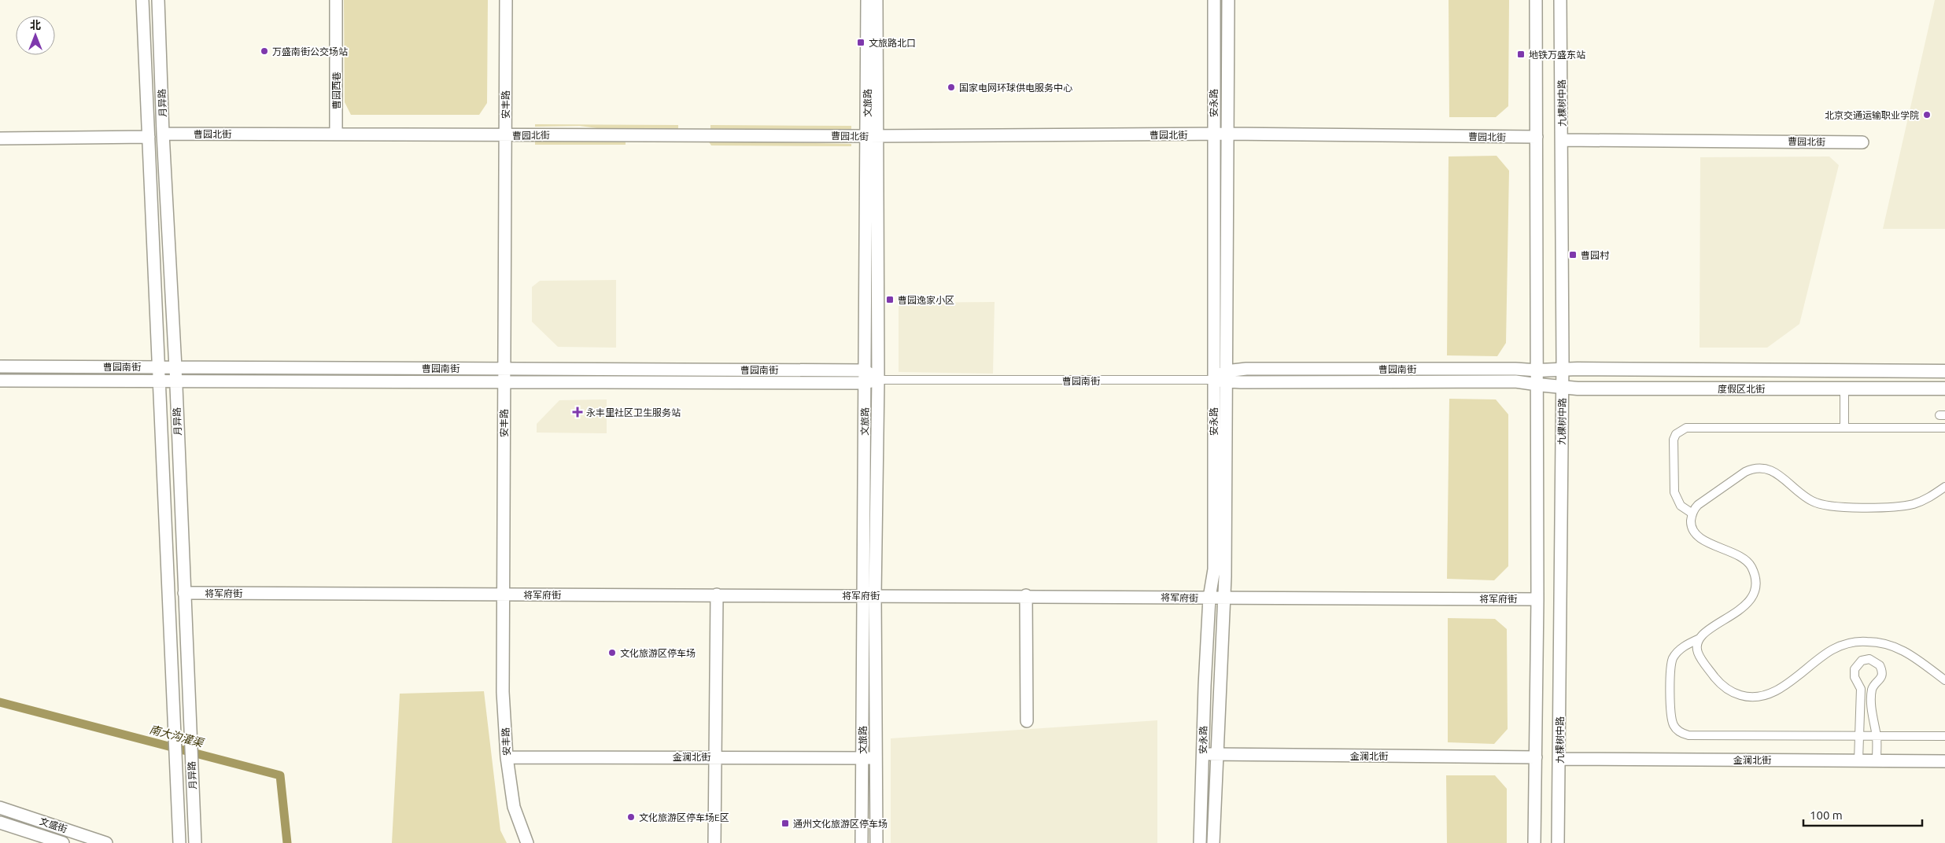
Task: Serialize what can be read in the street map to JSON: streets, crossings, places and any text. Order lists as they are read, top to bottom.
{
  "streets": {
    "main road": [
      "曹园西巷",
      "月异路",
      "文旅路",
      "安永路",
      "九棵树中路",
      "安丰路",
      "曹园北街",
      "曹园南街",
      "度假区北街",
      "将军府街",
      "金澜北街",
      "文盛街"
    ]
  },
  "crossings": [
    ["曹园西巷", "曹园北街"],
    ["月异路", "曹园北街"],
    ["月异路", "曹园南街"],
    ["月异路", "将军府街"],
    ["文旅路", "曹园北街"],
    ["文旅路", "曹园南街"],
    ["文旅路", "将军府街"],
    ["文旅路", "金澜北街"],
    ["安永路", "曹园北街"],
    ["安永路", "曹园南街"],
    ["安永路", "将军府街"],
    ["安永路", "金澜北街"],
    ["九棵树中路", "曹园北街"],
    ["九棵树中路", "度假区北街"],
    ["九棵树中路", "金澜北街"],
    ["安丰路", "曹园北街"],
    ["安丰路", "曹园南街"],
    ["安丰路", "将军府街"],
    ["安丰路", "金澜北街"],
    ["曹园南街", "度假区北街"]
  ],
  "water": ["南大沟灌渠"],
  "places": {
    "transit": [
      "文旅路北口",
      "地铁万盛东站",
      "曹园村",
      "曹园逸家小区",
      "通州文化旅游区停车场"
    ],
    "other": [
      "万盛南街公交场站",
      "国家电网环球供电服务中心",
      "北京交通运输职业学院",
      "文化旅游区停车场",
      "文化旅游区停车场E区"
    ],
    "health": ["永丰里社区卫生服务站"]
  },
  "scale_bar": "100 m",
  "north": "top"
}
